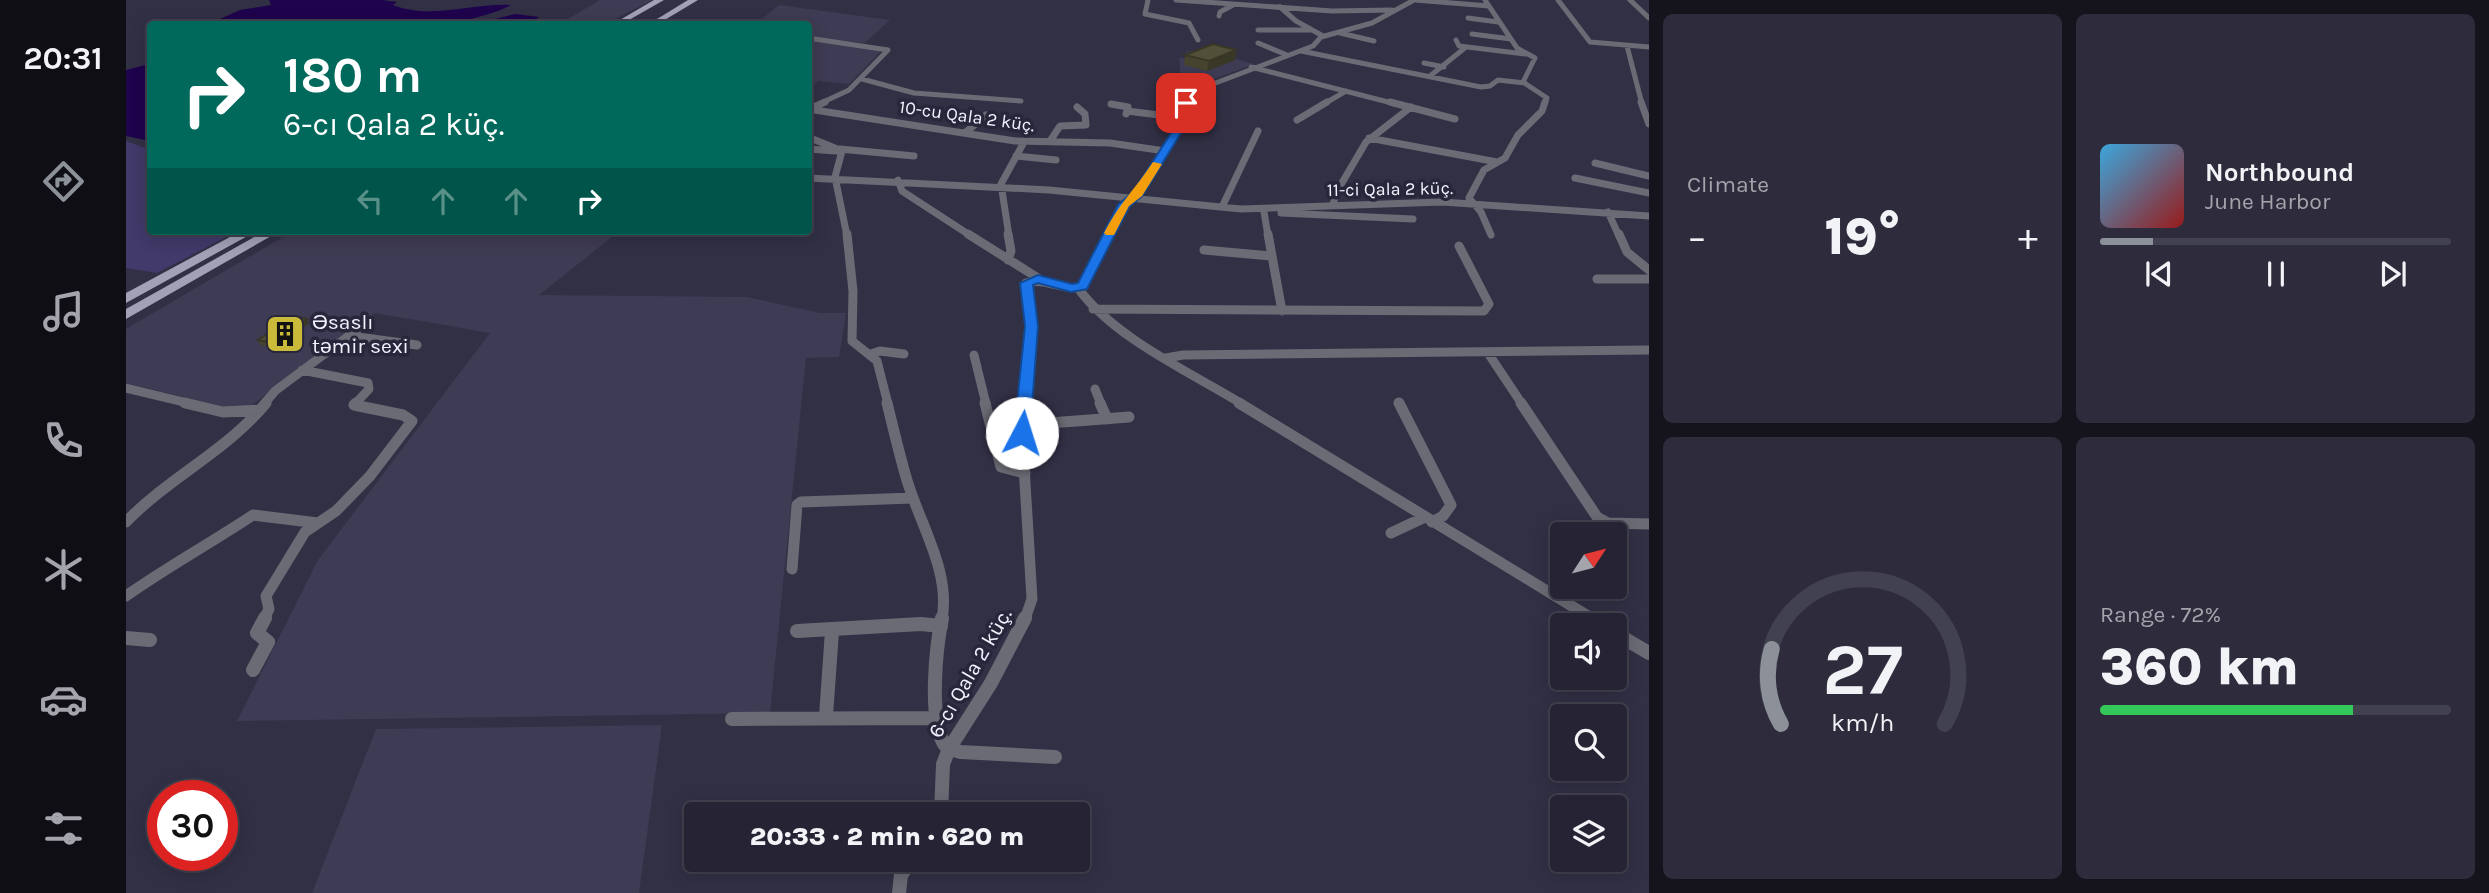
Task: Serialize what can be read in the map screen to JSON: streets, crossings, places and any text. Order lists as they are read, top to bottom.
{
  "streets": {
    "street": ["10-cu Qala 2 küç.", "11-ci Qala 2 küç.", "6-cı Qala 2 küç."]
  },
  "places": {
    "building": ["Əsaslı təmir sexi"]
  },
  "north": "top right",
  "page": {
    "tabs": "20:31",
    "tile": [
      "Climate",
      ["Range · 72%", "360 km"]
    ],
    "turn": ["180 m", "6-cı Qala 2 küç."],
    "song": ["Northbound", "June Harbor"],
    "heat": ["−", "19°", "+"],
    "limit": "30",
    "trip": "20:33 · 2 min · 620 m",
    "gauge": ["27", "km/h"]
  }
}
